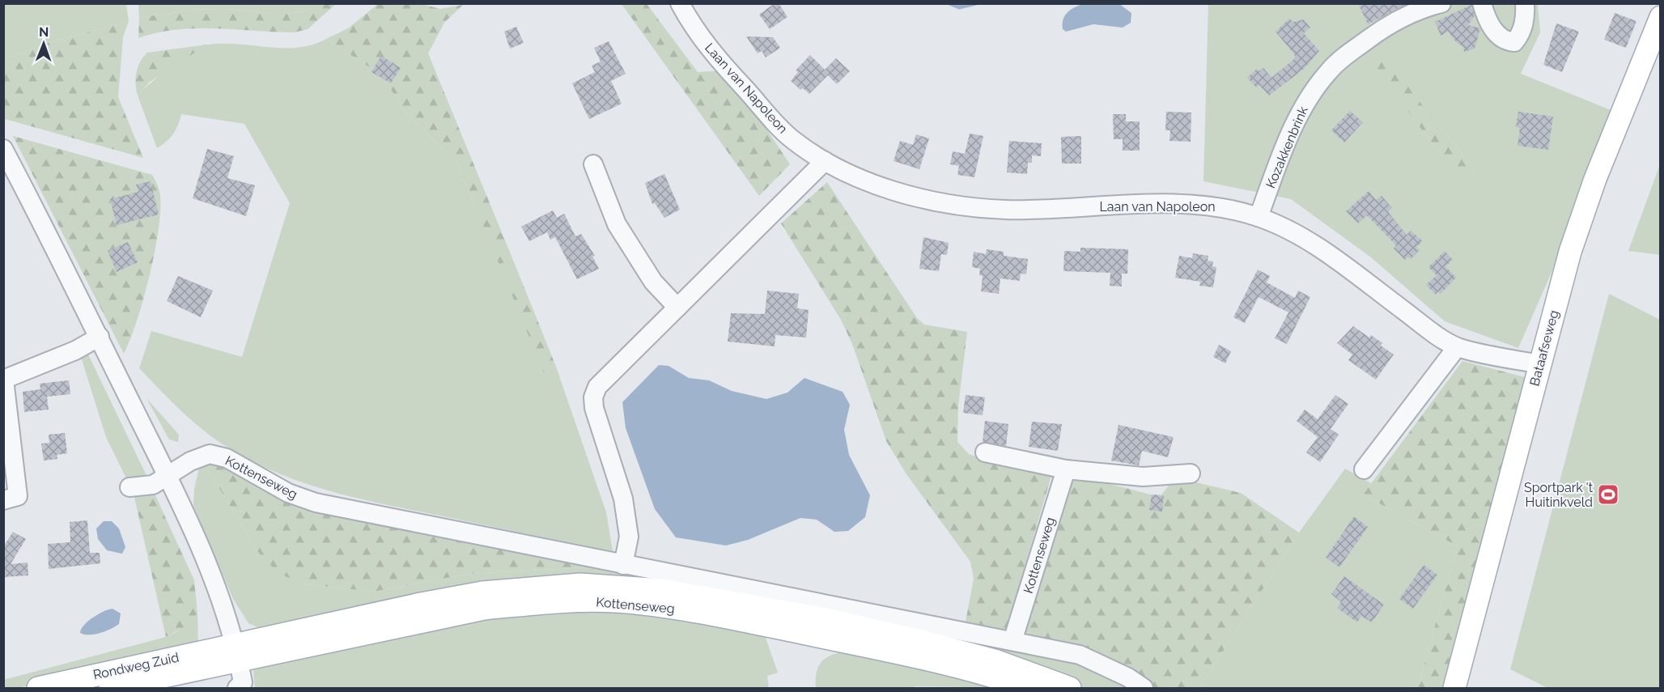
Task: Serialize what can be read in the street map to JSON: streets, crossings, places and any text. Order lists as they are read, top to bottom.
{
  "streets": {
    "main road": ["Bataafseweg", "Kottenseweg", "Rondweg Zuid"],
    "street": ["Laan van Napoleon", "Kozakkenbrink"]
  },
  "crossings": [
    ["Laan van Napoleon", "Kozakkenbrink"],
    ["Laan van Napoleon", "Bataafseweg"],
    ["Kottenseweg", "Rondweg Zuid"]
  ],
  "places": {
    "sports": ["Sportpark 't Huitinkveld"]
  },
  "north": "top"
}
